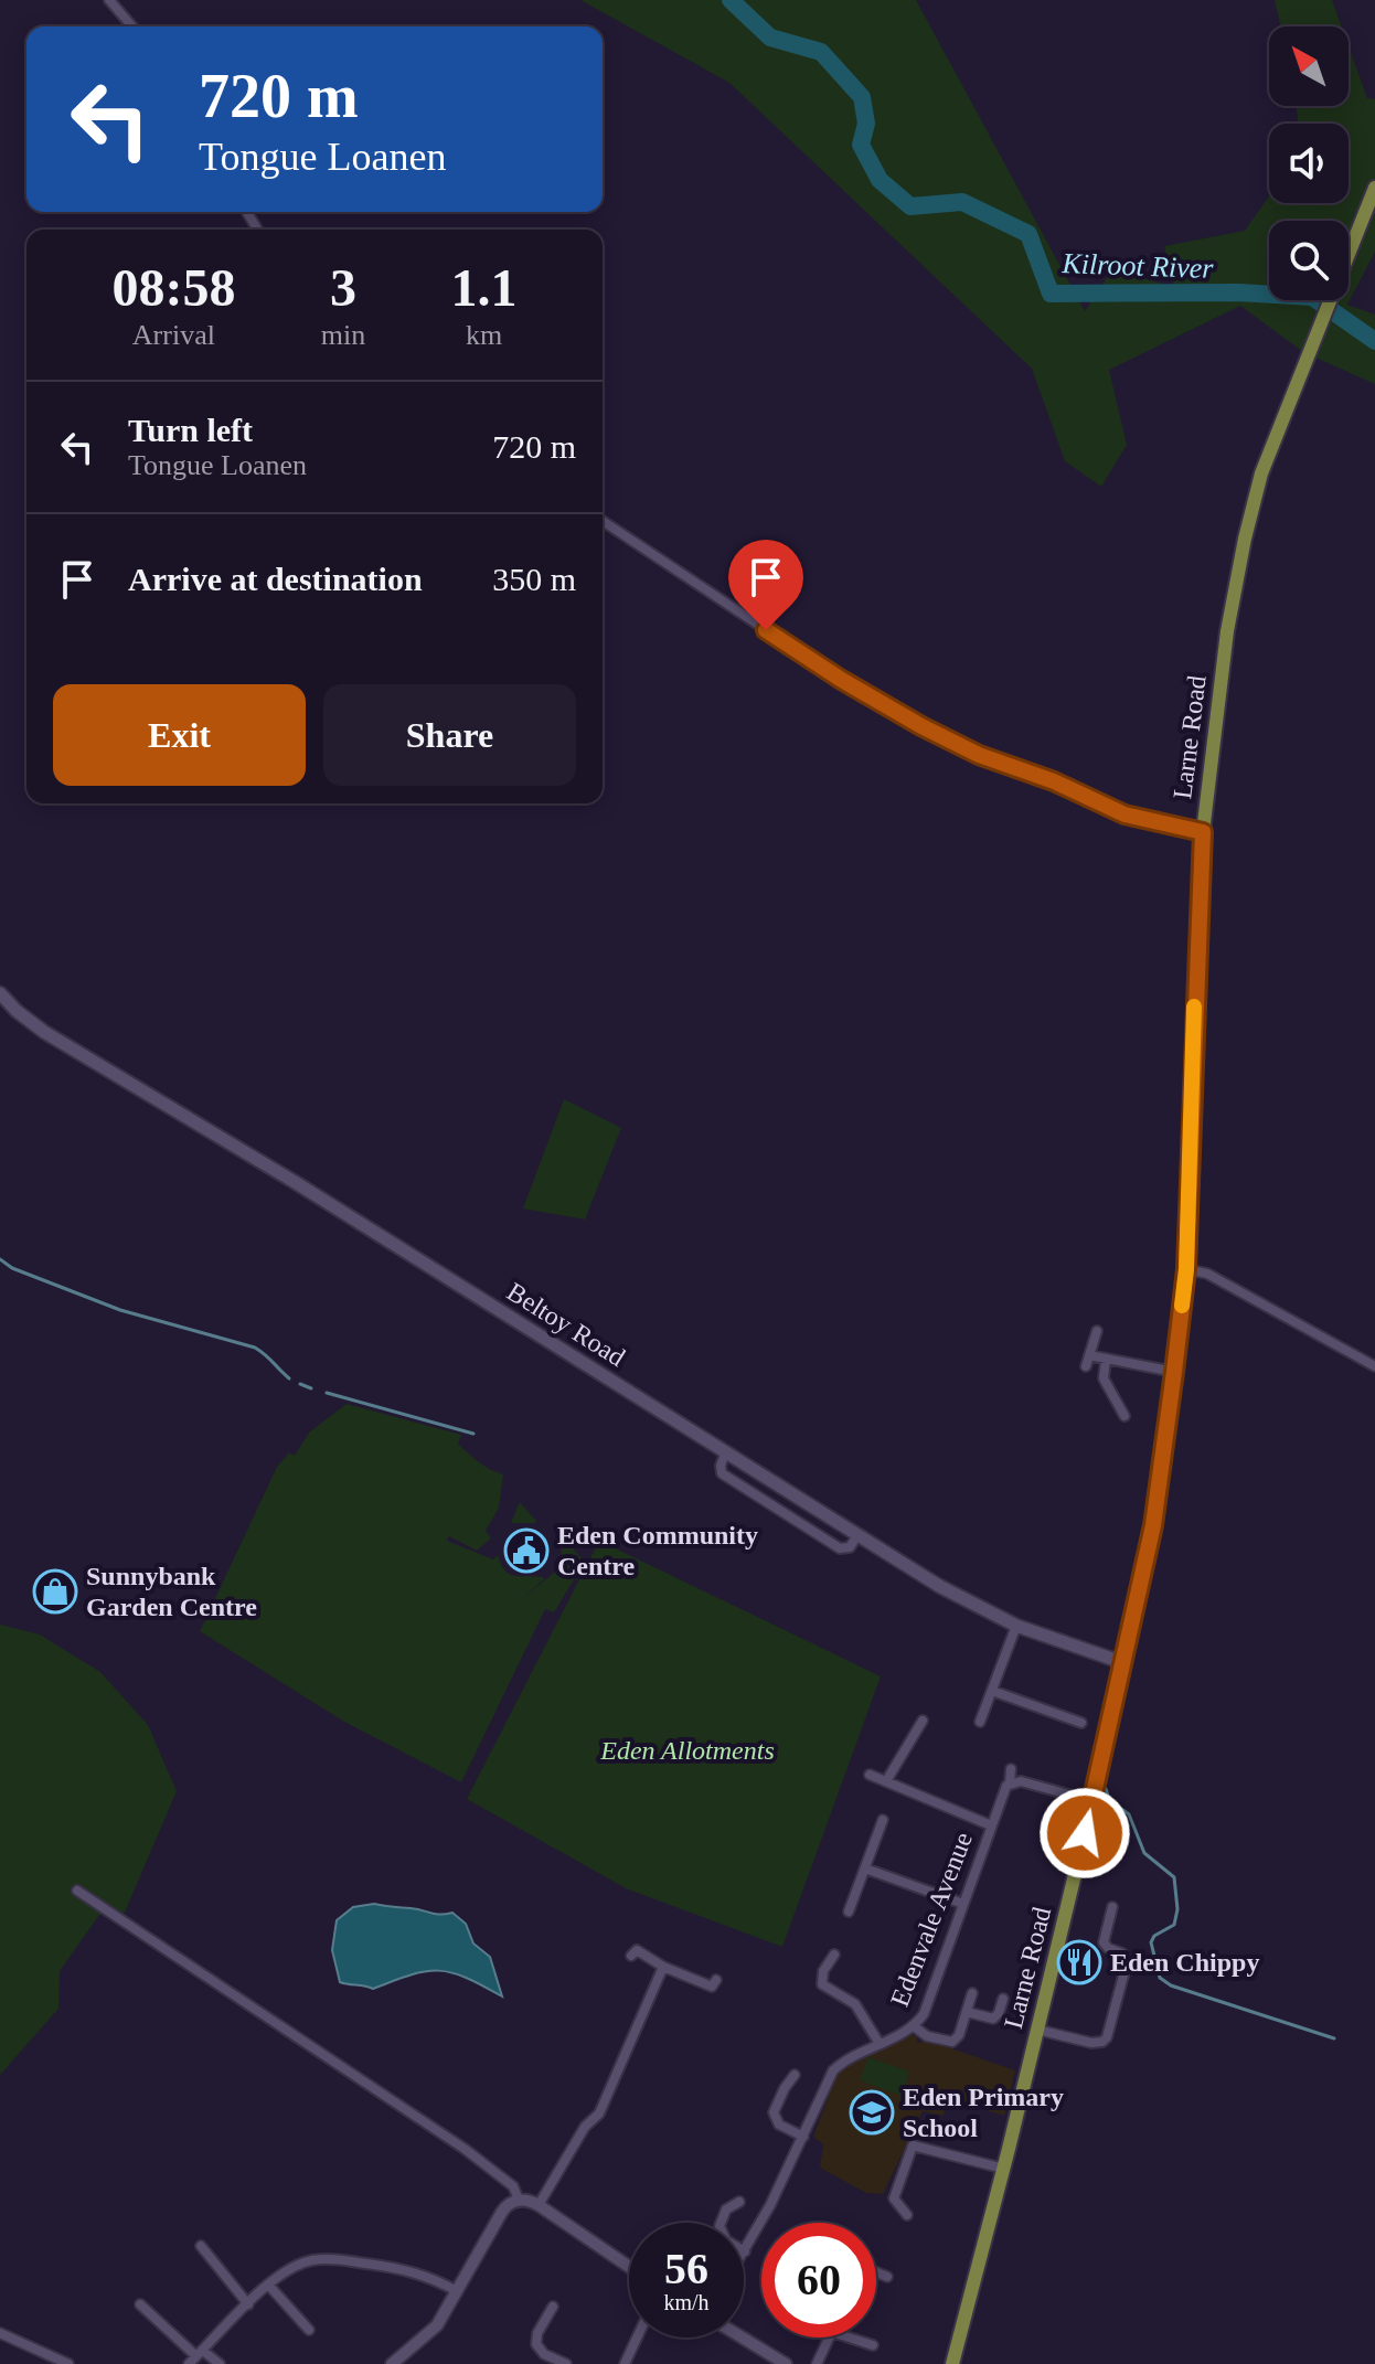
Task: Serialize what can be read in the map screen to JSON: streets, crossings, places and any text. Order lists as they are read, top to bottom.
{
  "streets": {
    "main road": ["Larne Road", "Beltoy Road"],
    "street": ["Edenvale Avenue"]
  },
  "crossings": [
    ["Larne Road", "Beltoy Road"]
  ],
  "water": ["Kilroot River"],
  "parks": ["Eden Allotments"],
  "places": {
    "public building": ["Eden Community Centre"],
    "shop": ["Sunnybank Garden Centre"],
    "restaurant": ["Eden Chippy"],
    "school or university": ["Eden Primary School"]
  },
  "north": "top left",
  "page": {
    "turn": ["720 m", "Tongue Loanen"],
    "eta": [
      "08:58",
      "Arrival",
      "3",
      "min",
      "1.1",
      "km"
    ],
    "list": [
      {
        "name": "Turn left",
        "note": "Tongue Loanen",
        "value": "720 m"
      },
      {
        "name": "Arrive at destination",
        "value": "350 m"
      }
    ],
    "buttons": ["Exit", "Share"],
    "speed": "56 km/h",
    "limit": "60"
  }
}
